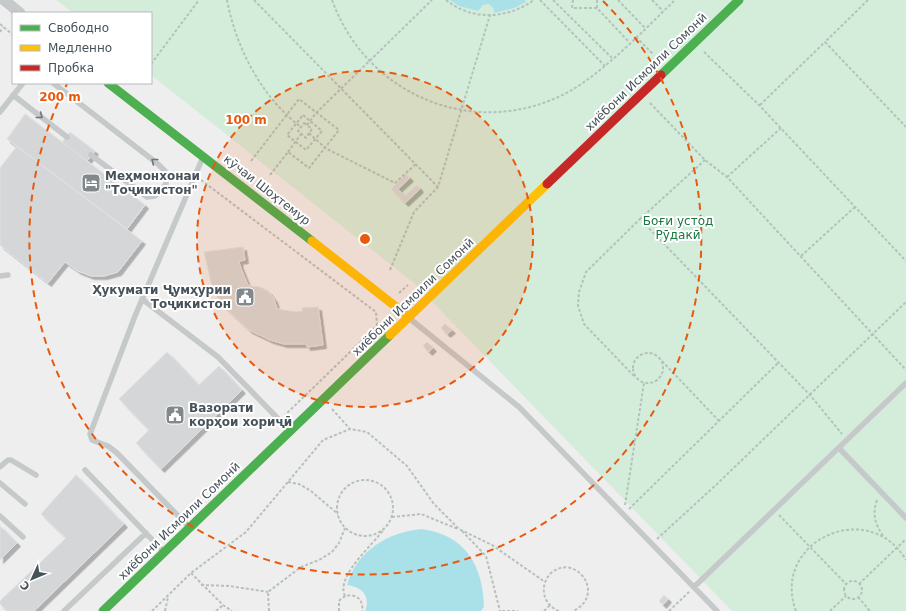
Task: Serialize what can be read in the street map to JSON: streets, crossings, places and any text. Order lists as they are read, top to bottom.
{
  "streets": {
    "street": ["хиёбони Исмоили Сомонӣ", "кӯчаи Шоҳтемур"]
  },
  "crossings": [
    ["хиёбони Исмоили Сомонӣ", "кӯчаи Шоҳтемур"]
  ],
  "parks": ["Боғи устод Рӯдакӣ"],
  "places": {
    "hotel": ["Меҳмонхонаи \"Тоҷикистон\""],
    "public building": ["Ҳукумати Ҷумҳурии Тоҷикистон", "Вазорати корҳои хориҷӣ"]
  },
  "legend": ["Свободно", "Медленно", "Пробка"],
  "north": "bottom left",
  "rings": ["200 m", "100 m"]
}
